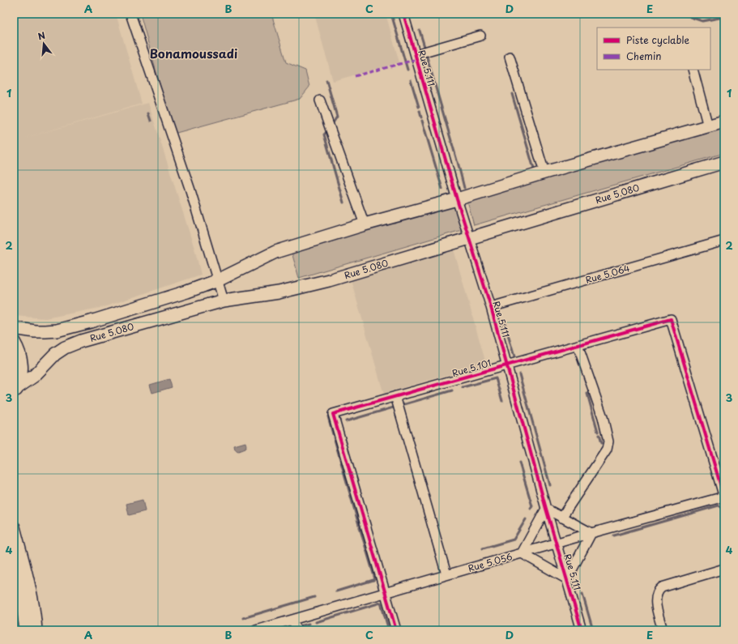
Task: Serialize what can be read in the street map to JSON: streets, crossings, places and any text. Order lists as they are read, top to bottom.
{
  "streets": {
    "main road": ["Rue 5.080"],
    "street": [
      "Rue 5.111",
      "Rue 5.064",
      "Rue 5.101",
      "Rue 5.056"
    ]
  },
  "crossings": [
    ["Rue 5.111", "Rue 5.080"],
    ["Rue 5.111", "Rue 5.064"],
    ["Rue 5.111", "Rue 5.101"],
    ["Rue 5.111", "Rue 5.056"],
    ["Rue 5.101", "Rue 5.056"]
  ],
  "districts": ["Bonamoussadi"],
  "legend": ["Piste cyclable", "Chemin"],
  "north": "top",
  "grid": {
    "columns": [
      "A",
      "B",
      "C",
      "D",
      "E"
    ],
    "rows": [
      "1",
      "2",
      "3",
      "4"
    ]
  }
}
